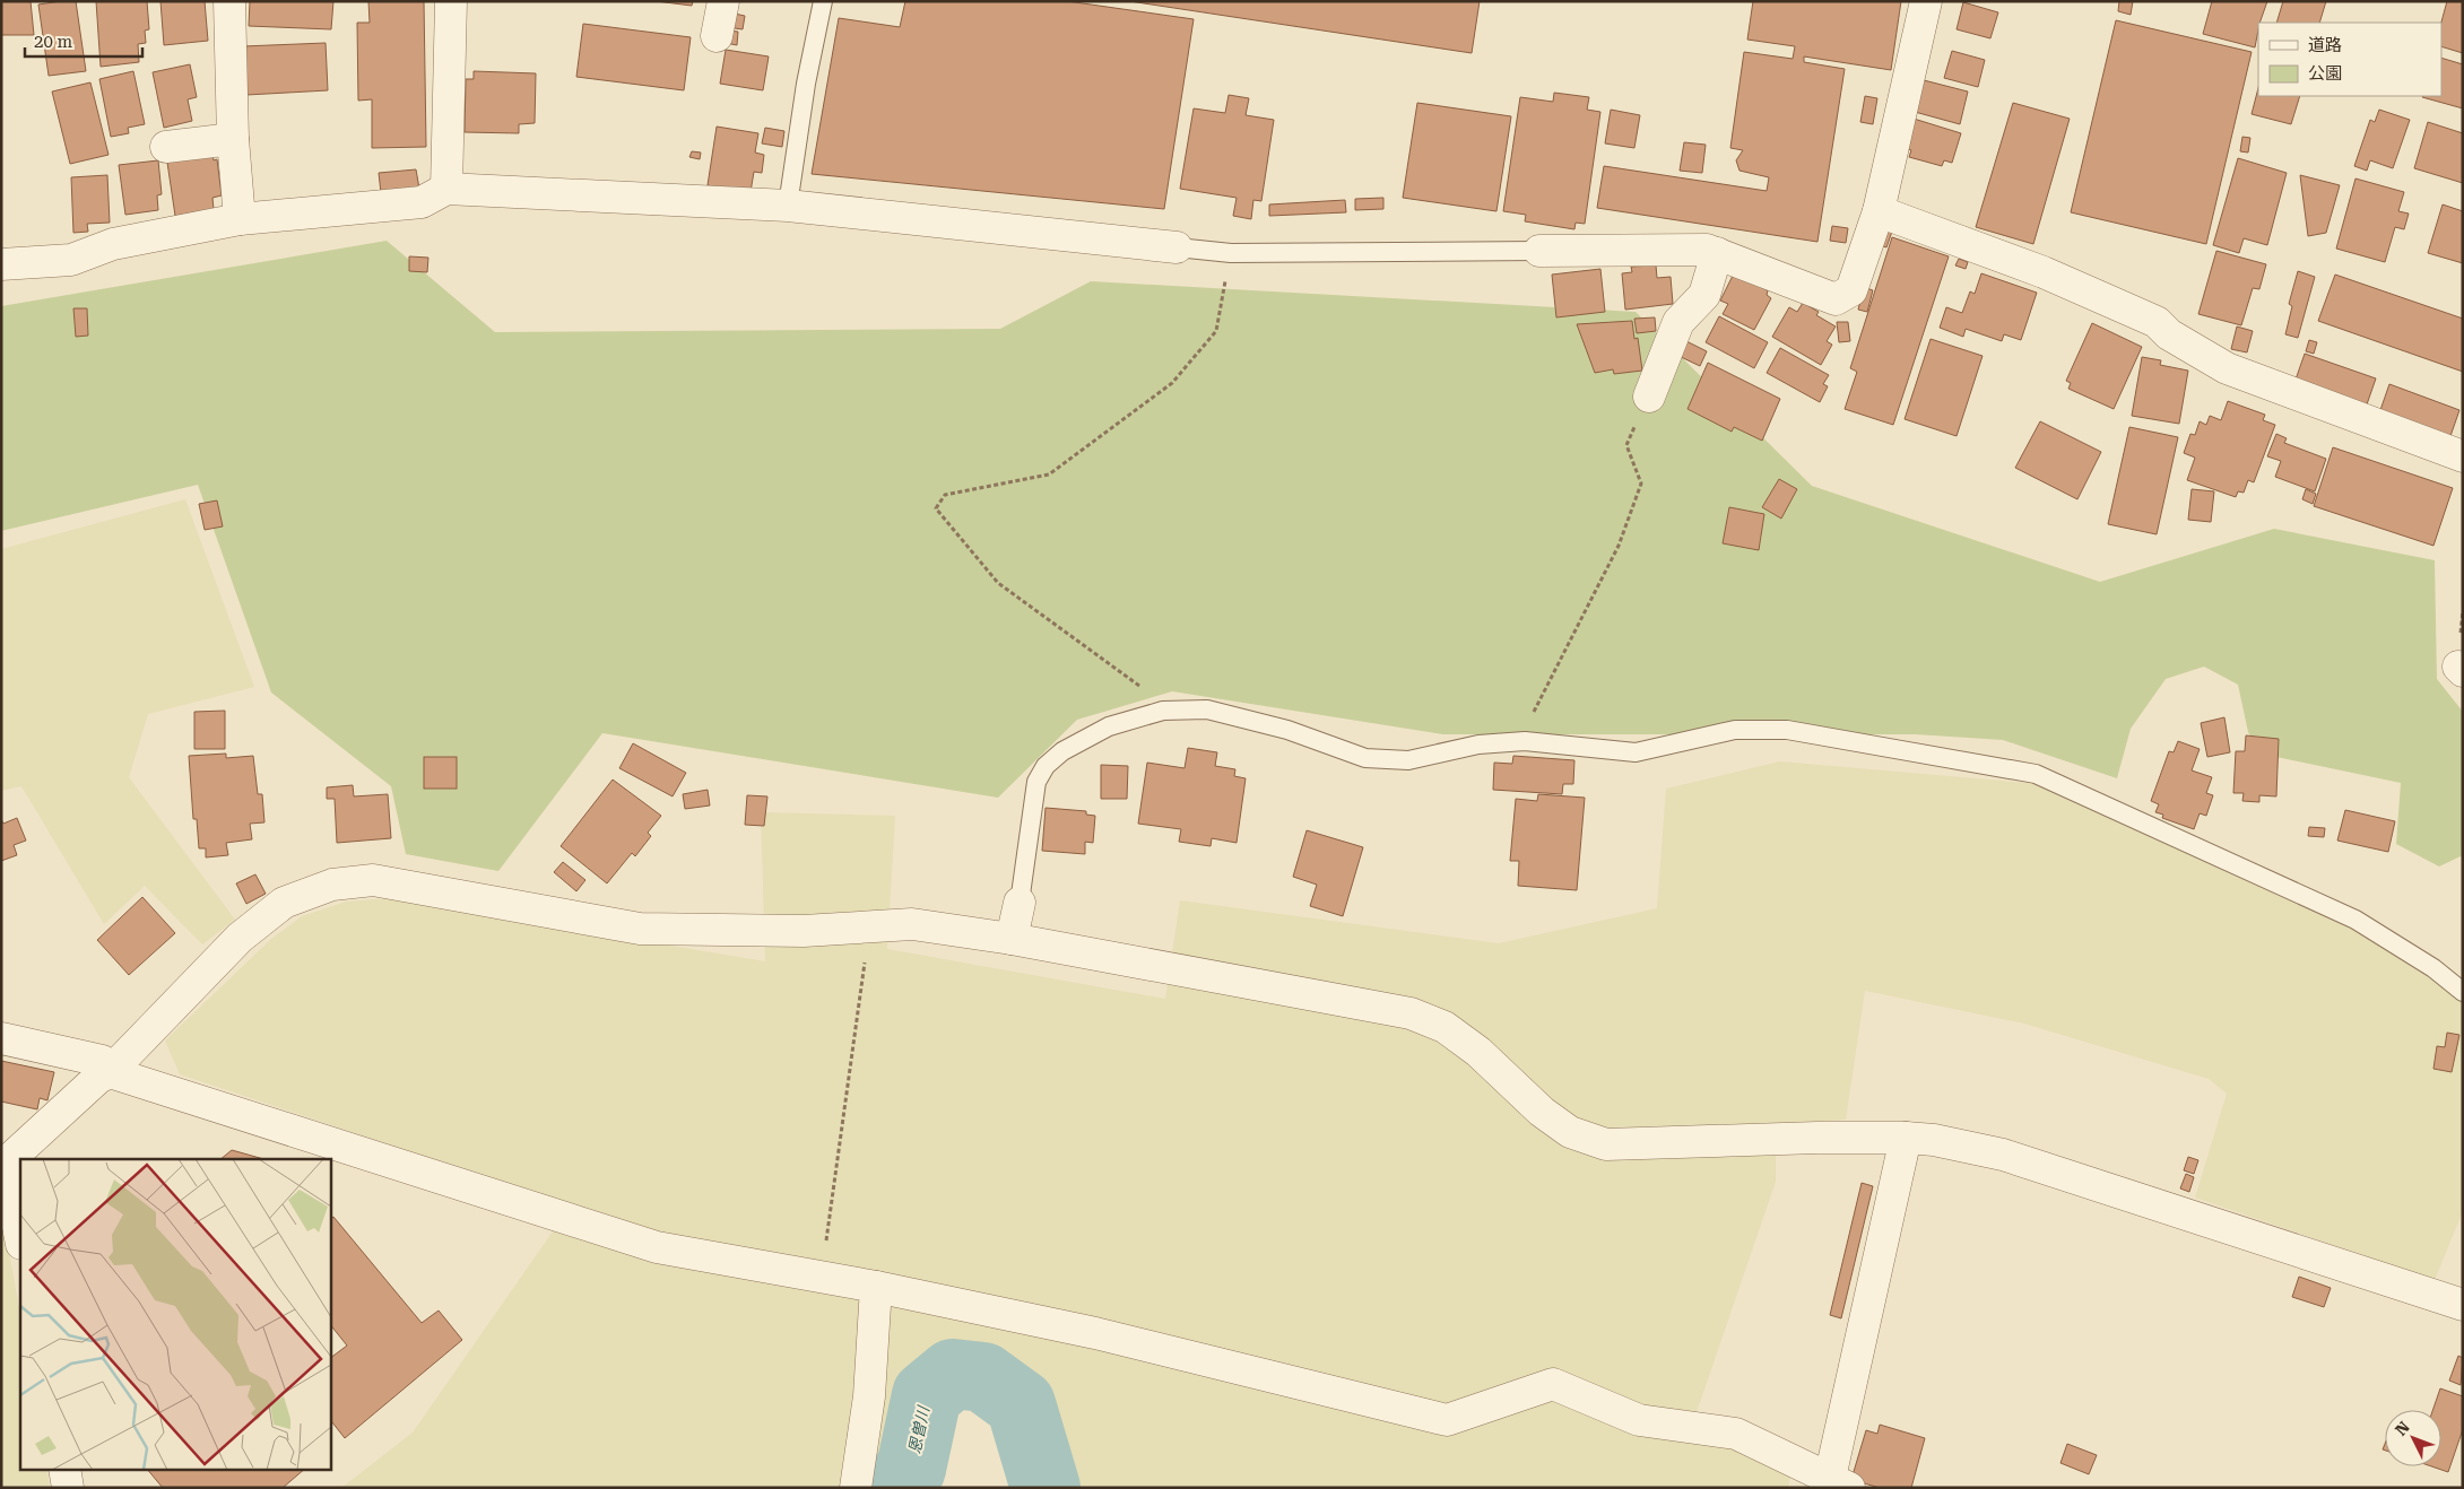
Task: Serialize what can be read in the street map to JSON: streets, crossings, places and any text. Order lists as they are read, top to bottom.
{
  "water": ["恩曽川"],
  "legend": ["道路", "公園"],
  "scale_bar": "20 m",
  "north": "top left"
}
